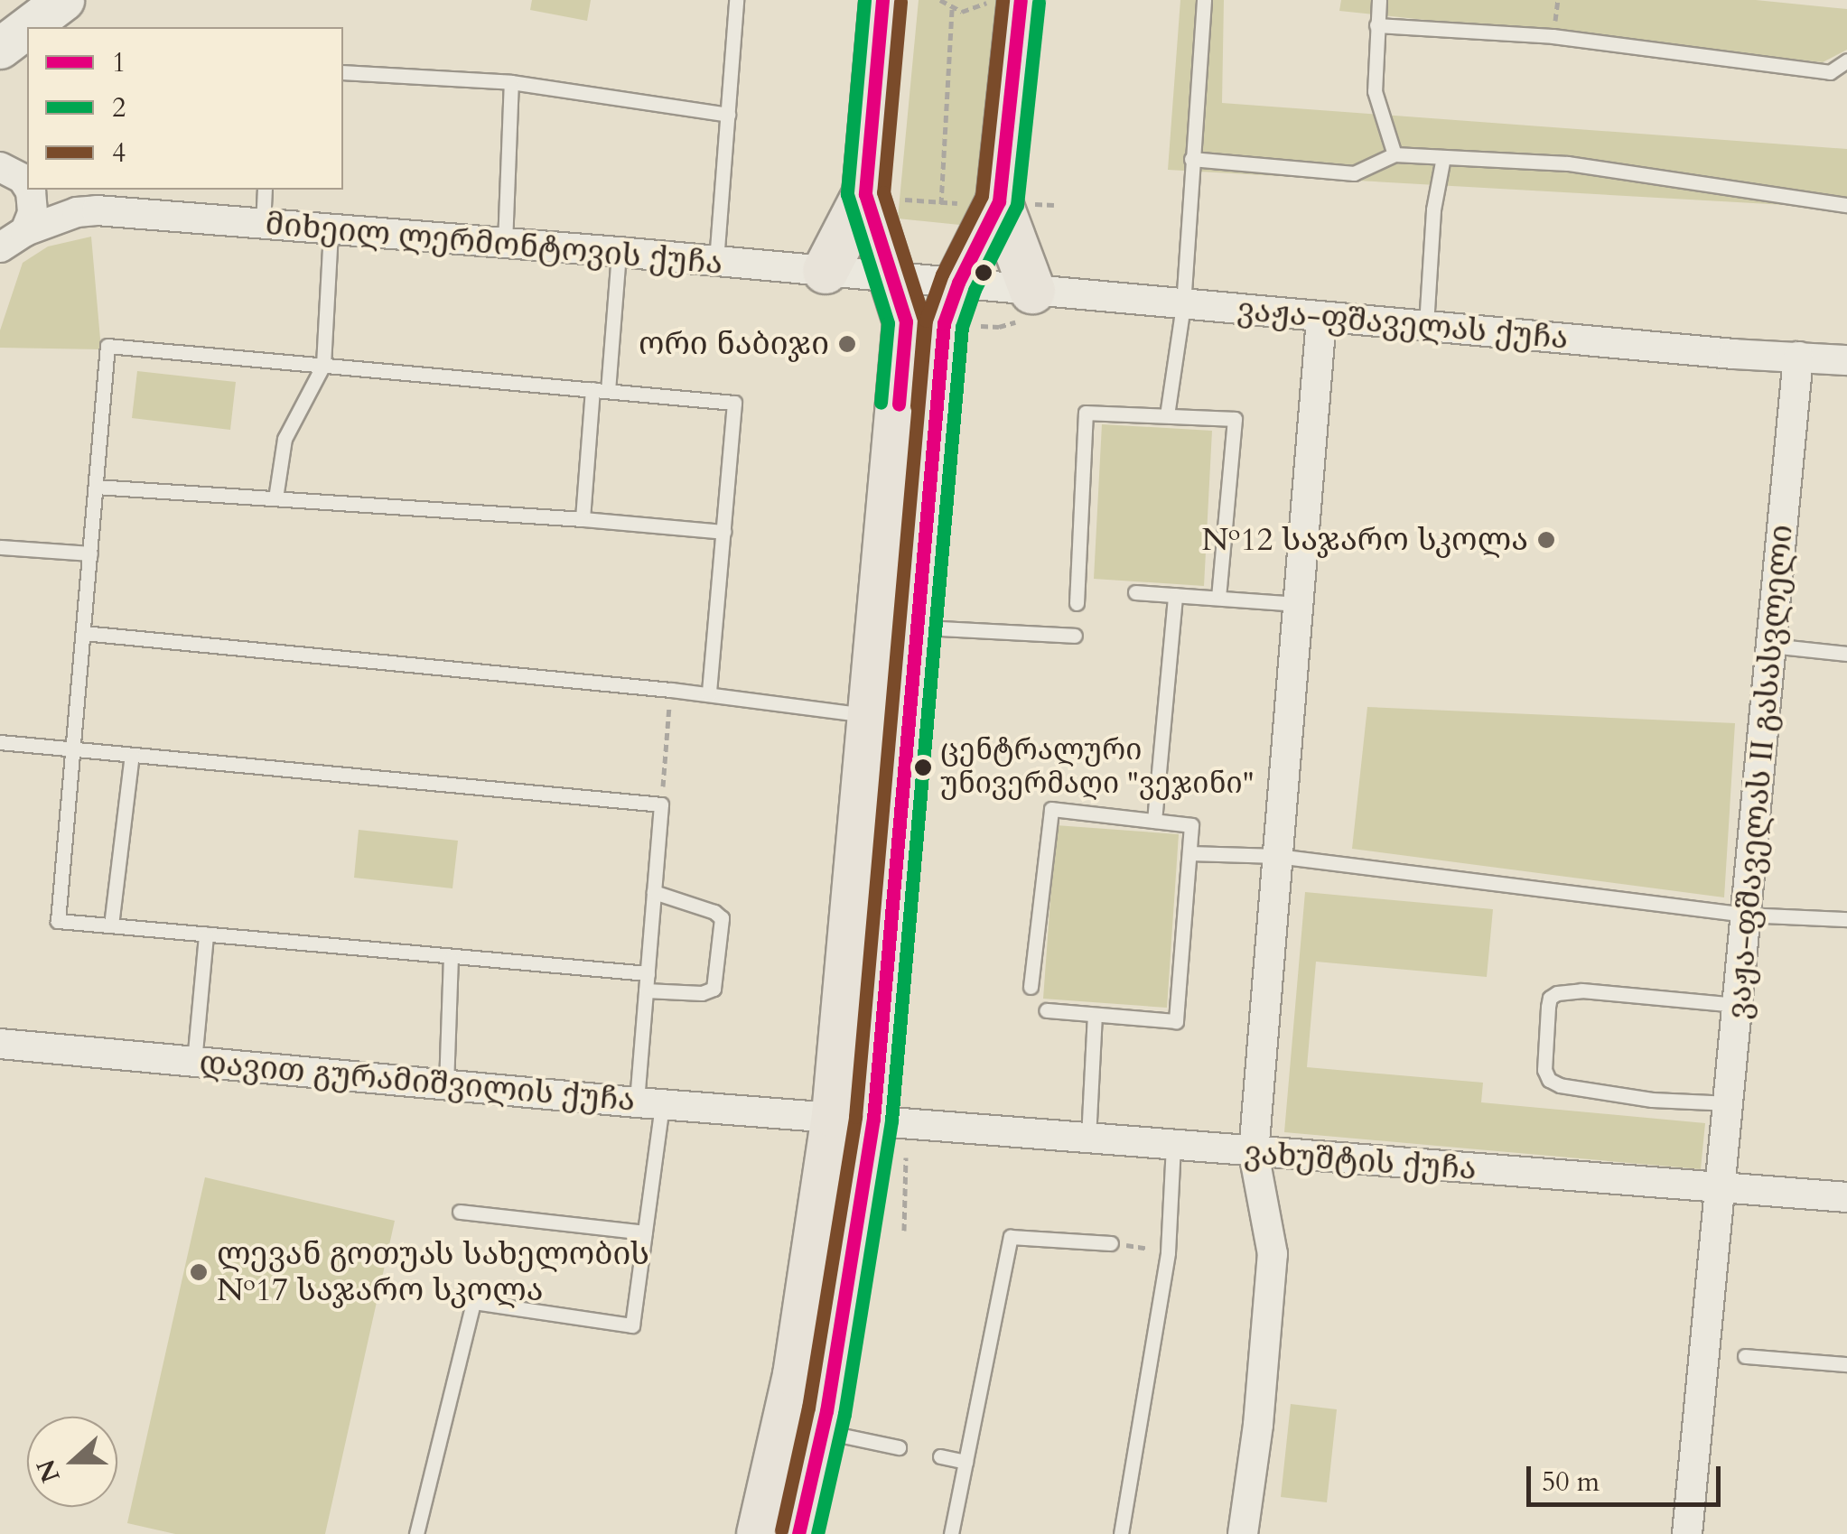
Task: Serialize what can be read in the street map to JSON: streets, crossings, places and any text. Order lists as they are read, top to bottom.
{
  "streets": {
    "street": [
      "მიხეილ ლერმონტოვის ქუჩა",
      "ვაჟა-ფშაველას ქუჩა",
      "ვაჟა-ფშაველას II გასასვლელი",
      "დავით გურამიშვილის ქუჩა",
      "ვახუშტის ქუჩა"
    ]
  },
  "crossings": [
    ["მიხეილ ლერმონტოვის ქუჩა", "ვაჟა-ფშაველას ქუჩა"],
    ["ვაჟა-ფშაველას ქუჩა", "ვაჟა-ფშაველას II გასასვლელი"],
    ["ვაჟა-ფშაველას II გასასვლელი", "ვახუშტის ქუჩა"],
    ["დავით გურამიშვილის ქუჩა", "ვახუშტის ქუჩა"]
  ],
  "places": [
    "ორი ნაბიჯი",
    "№12 საჯარო სკოლა",
    "ცენტრალური უნივერმაღი \"ვეჯინი\"",
    "ლევან გოთუას სახელობის №17 საჯარო სკოლა"
  ],
  "lines": ["transit line 1", "transit line 2", "transit line 4"],
  "legend": ["1", "2", "4"],
  "scale_bar": "50 m",
  "north": "left"
}
